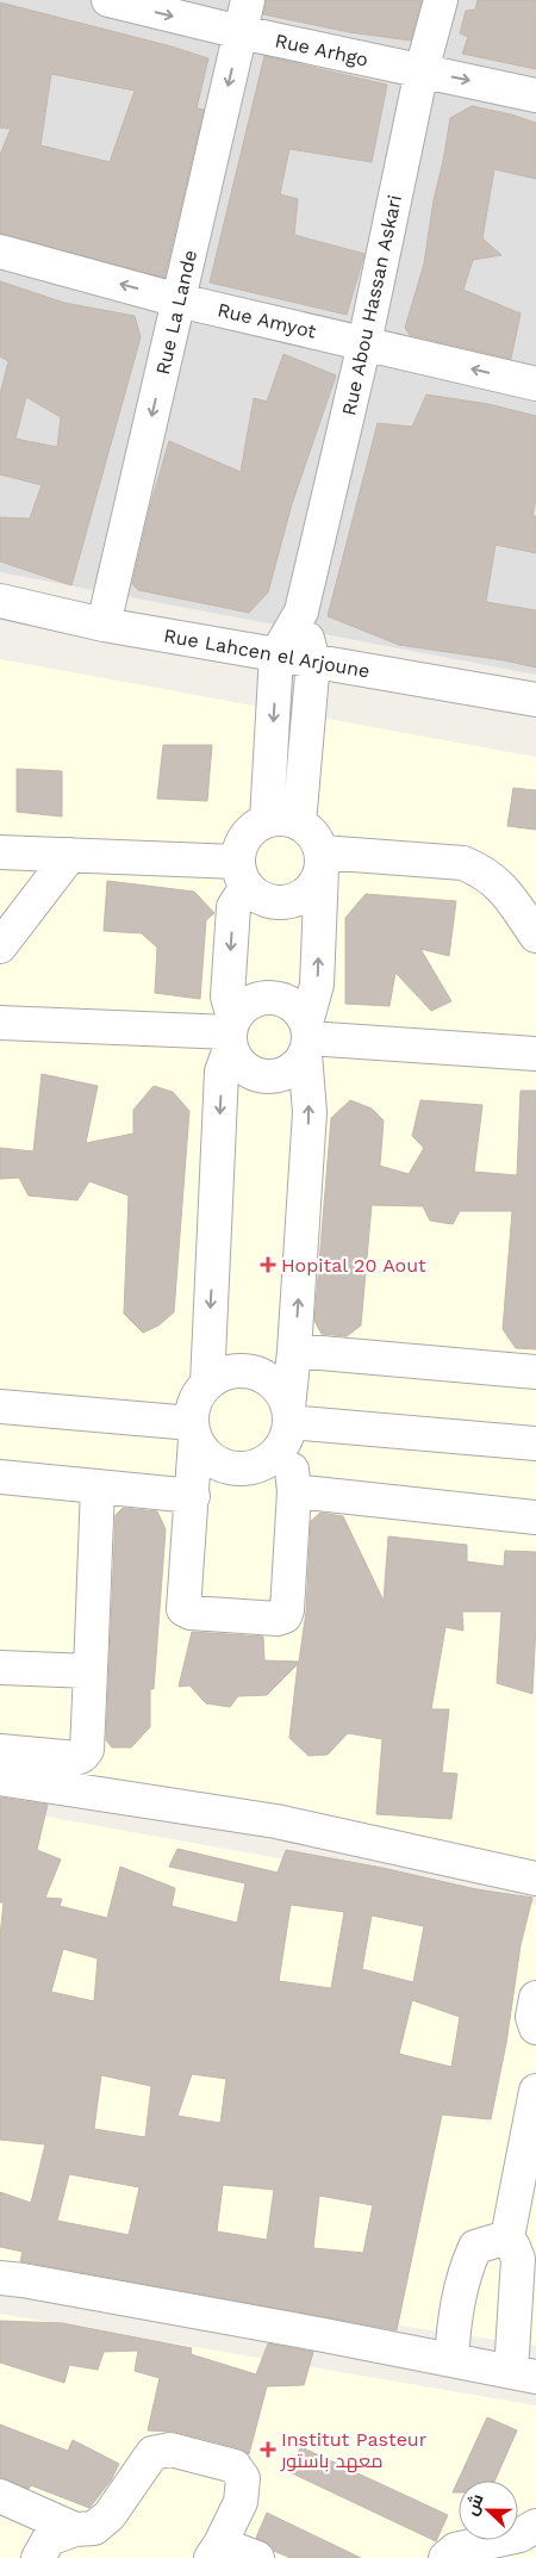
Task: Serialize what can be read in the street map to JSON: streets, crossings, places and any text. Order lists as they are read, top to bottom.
{
  "streets": {
    "street": [
      "Rue Arhgo",
      "Rue Abou Hassan Askari",
      "Rue La Lande",
      "Rue Amyot",
      "Rue Lahcen el Arjoune"
    ]
  },
  "crossings": [
    ["Rue Arhgo", "Rue Abou Hassan Askari"],
    ["Rue Arhgo", "Rue La Lande"],
    ["Rue Abou Hassan Askari", "Rue Amyot"],
    ["Rue Abou Hassan Askari", "Rue Lahcen el Arjoune"],
    ["Rue La Lande", "Rue Amyot"],
    ["Rue La Lande", "Rue Lahcen el Arjoune"]
  ],
  "one_way": ["Rue Arhgo", "Rue La Lande", "Rue Amyot"],
  "places": {
    "health": ["Hopital 20 Aout", "Institut Pasteur معهد باستور"]
  },
  "north": "left"
}
